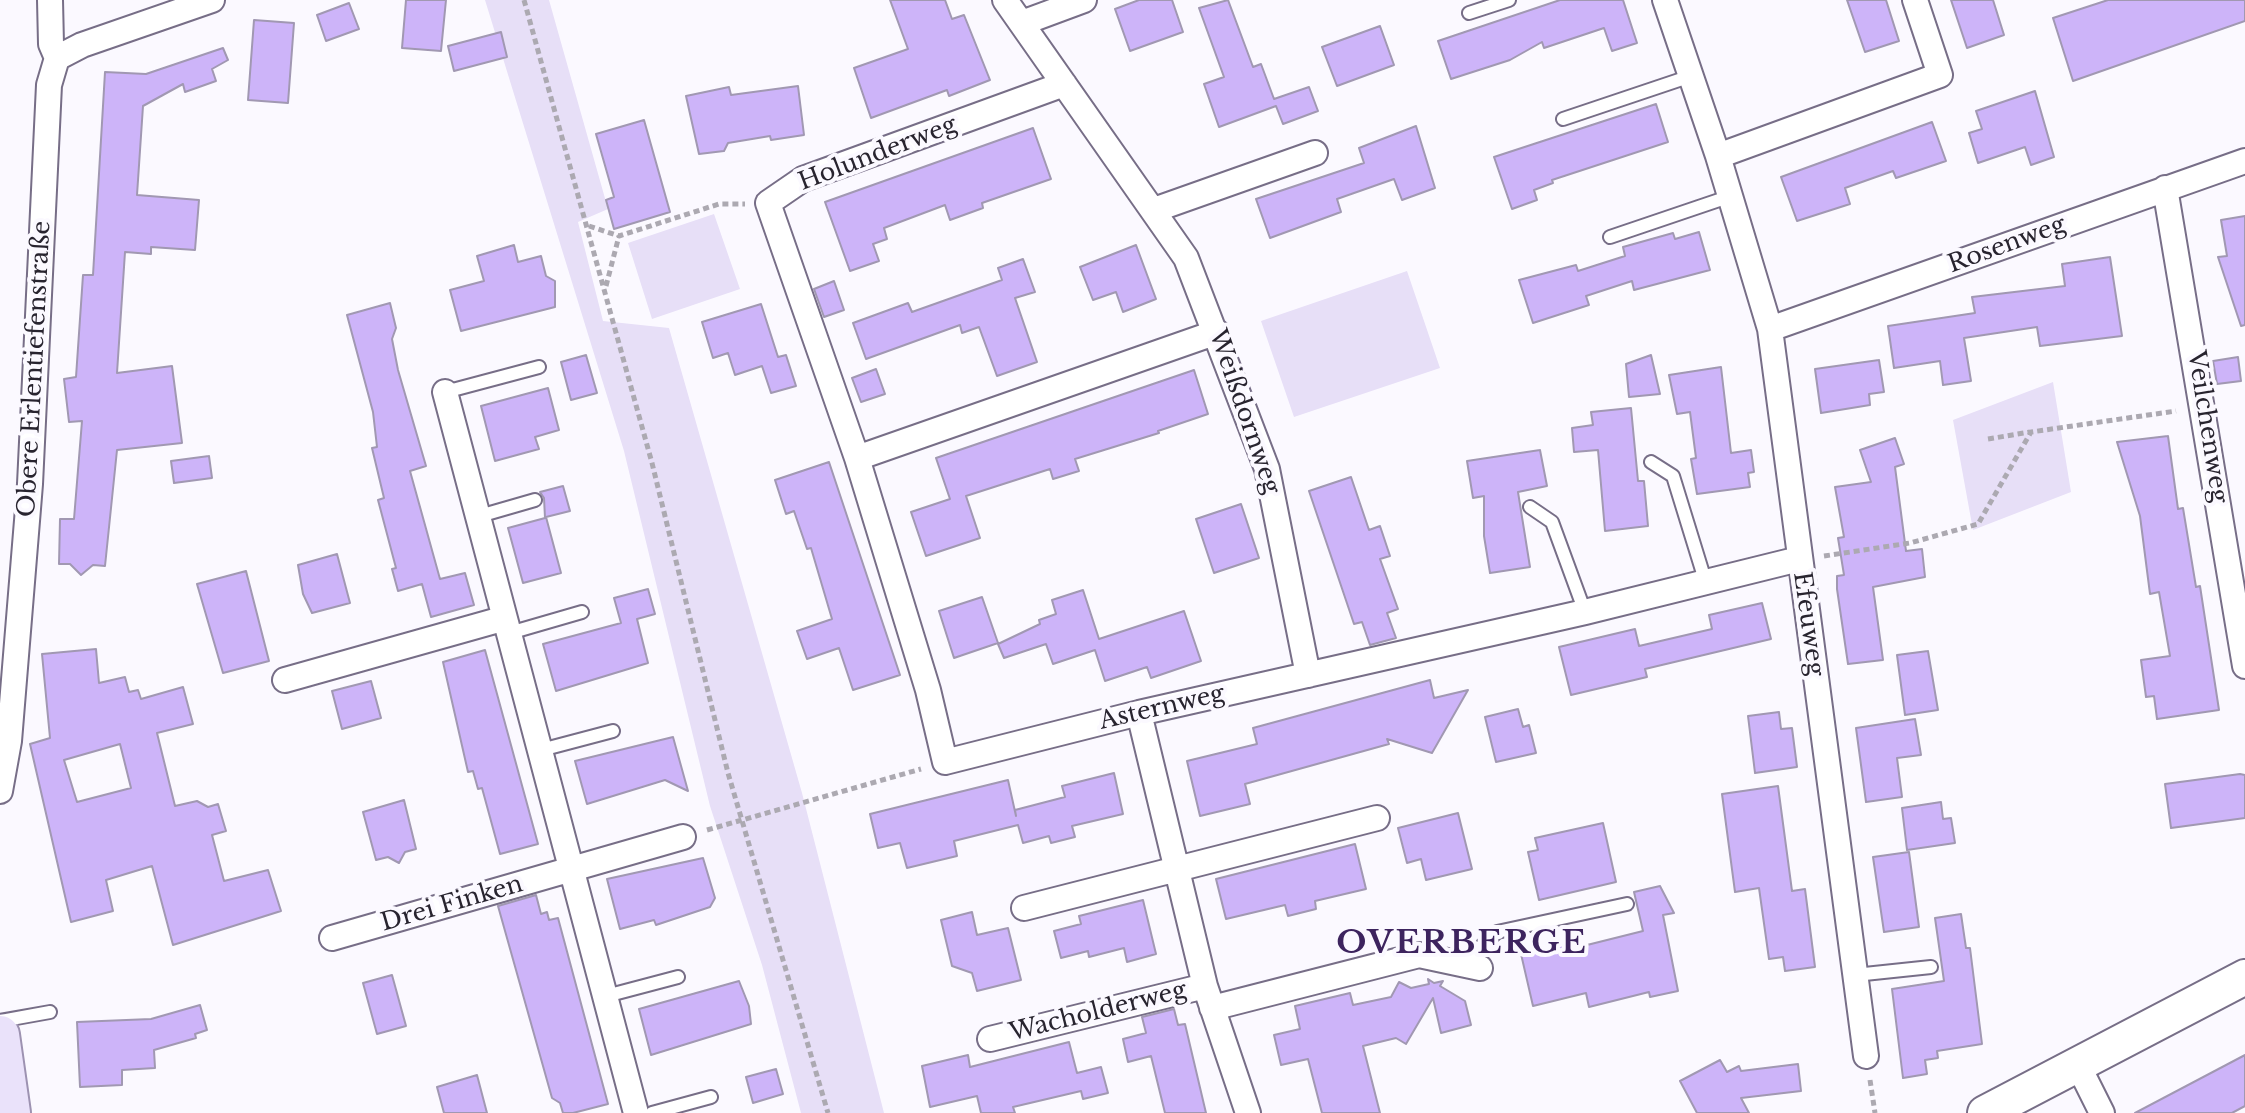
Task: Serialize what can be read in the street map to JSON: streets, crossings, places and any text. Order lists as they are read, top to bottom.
{
  "streets": {
    "street": [
      "Holunderweg",
      "Rosenweg",
      "Obere Erlentiefenstraße",
      "Weißdornweg",
      "Veilchenweg",
      "Efeuweg",
      "Asternweg",
      "Drei Finken",
      "Wacholderweg"
    ]
  },
  "crossings": [
    ["Holunderweg", "Weißdornweg"],
    ["Rosenweg", "Veilchenweg"],
    ["Rosenweg", "Efeuweg"],
    ["Weißdornweg", "Asternweg"],
    ["Efeuweg", "Asternweg"],
    ["Asternweg", "Wacholderweg"]
  ],
  "districts": ["OVERBERGE"]
}
